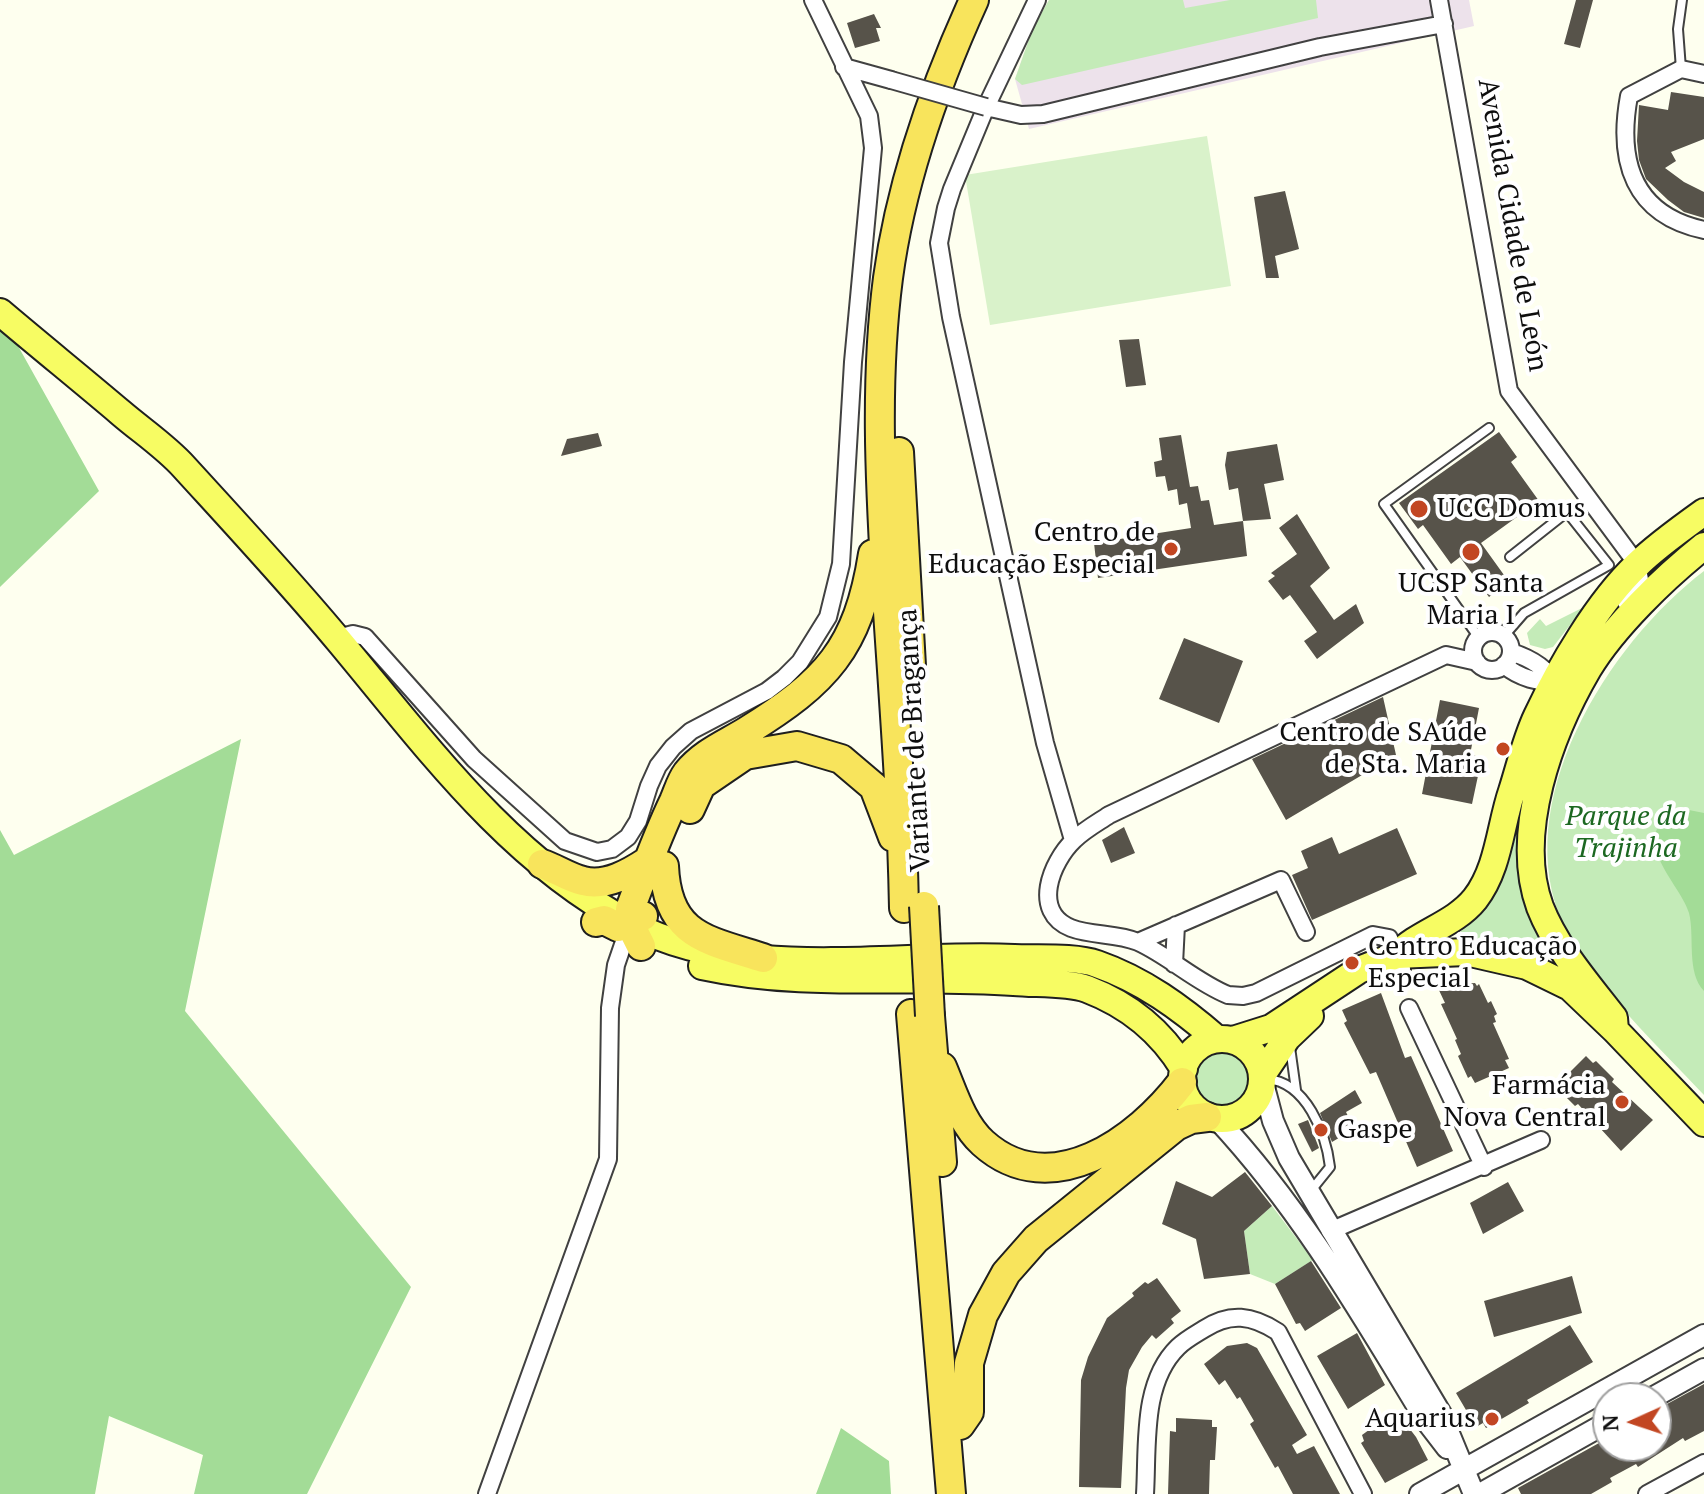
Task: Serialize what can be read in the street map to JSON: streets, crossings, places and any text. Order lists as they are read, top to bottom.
{
  "streets": {
    "highway": ["Variante de Bragança"],
    "street": ["Avenida Cidade de León"]
  },
  "parks": ["Parque da Trajinha"],
  "places": [
    "UCC Domus",
    "Centro de Educação Especial",
    "UCSP Santa Maria I",
    "Centro de SAúde de Sta. Maria",
    "Centro Educação Especial",
    "Farmácia Nova Central",
    "Gaspe",
    "Aquarius"
  ],
  "north": "left"
}
